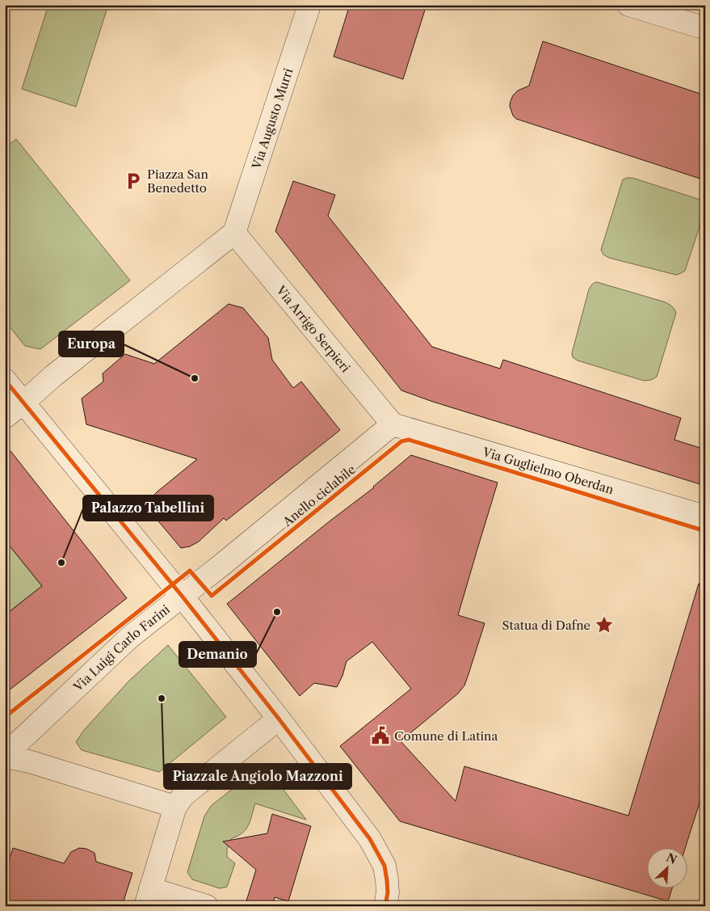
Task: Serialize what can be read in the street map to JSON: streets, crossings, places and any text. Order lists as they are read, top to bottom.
{
  "streets": {
    "street": [
      "Via Augusto Murri",
      "Via Arrigo Serpieri",
      "Via Guglielmo Oberdan",
      "Via Luigi Carlo Farini"
    ],
    "cycle path": ["Anello ciclabile"]
  },
  "crossings": [
    ["Via Augusto Murri", "Via Arrigo Serpieri"],
    ["Via Arrigo Serpieri", "Via Guglielmo Oberdan"],
    ["Via Arrigo Serpieri", "Via Luigi Carlo Farini"],
    ["Via Guglielmo Oberdan", "Via Luigi Carlo Farini"]
  ],
  "places": {
    "parking": ["Piazza San Benedetto"],
    "other": [
      "Europa",
      "Palazzo Tabellini",
      "Demanio",
      "Piazzale Angiolo Mazzoni"
    ],
    "place": ["Statua di Dafne"],
    "public building": ["Comune di Latina"]
  },
  "north": "top right"
}
